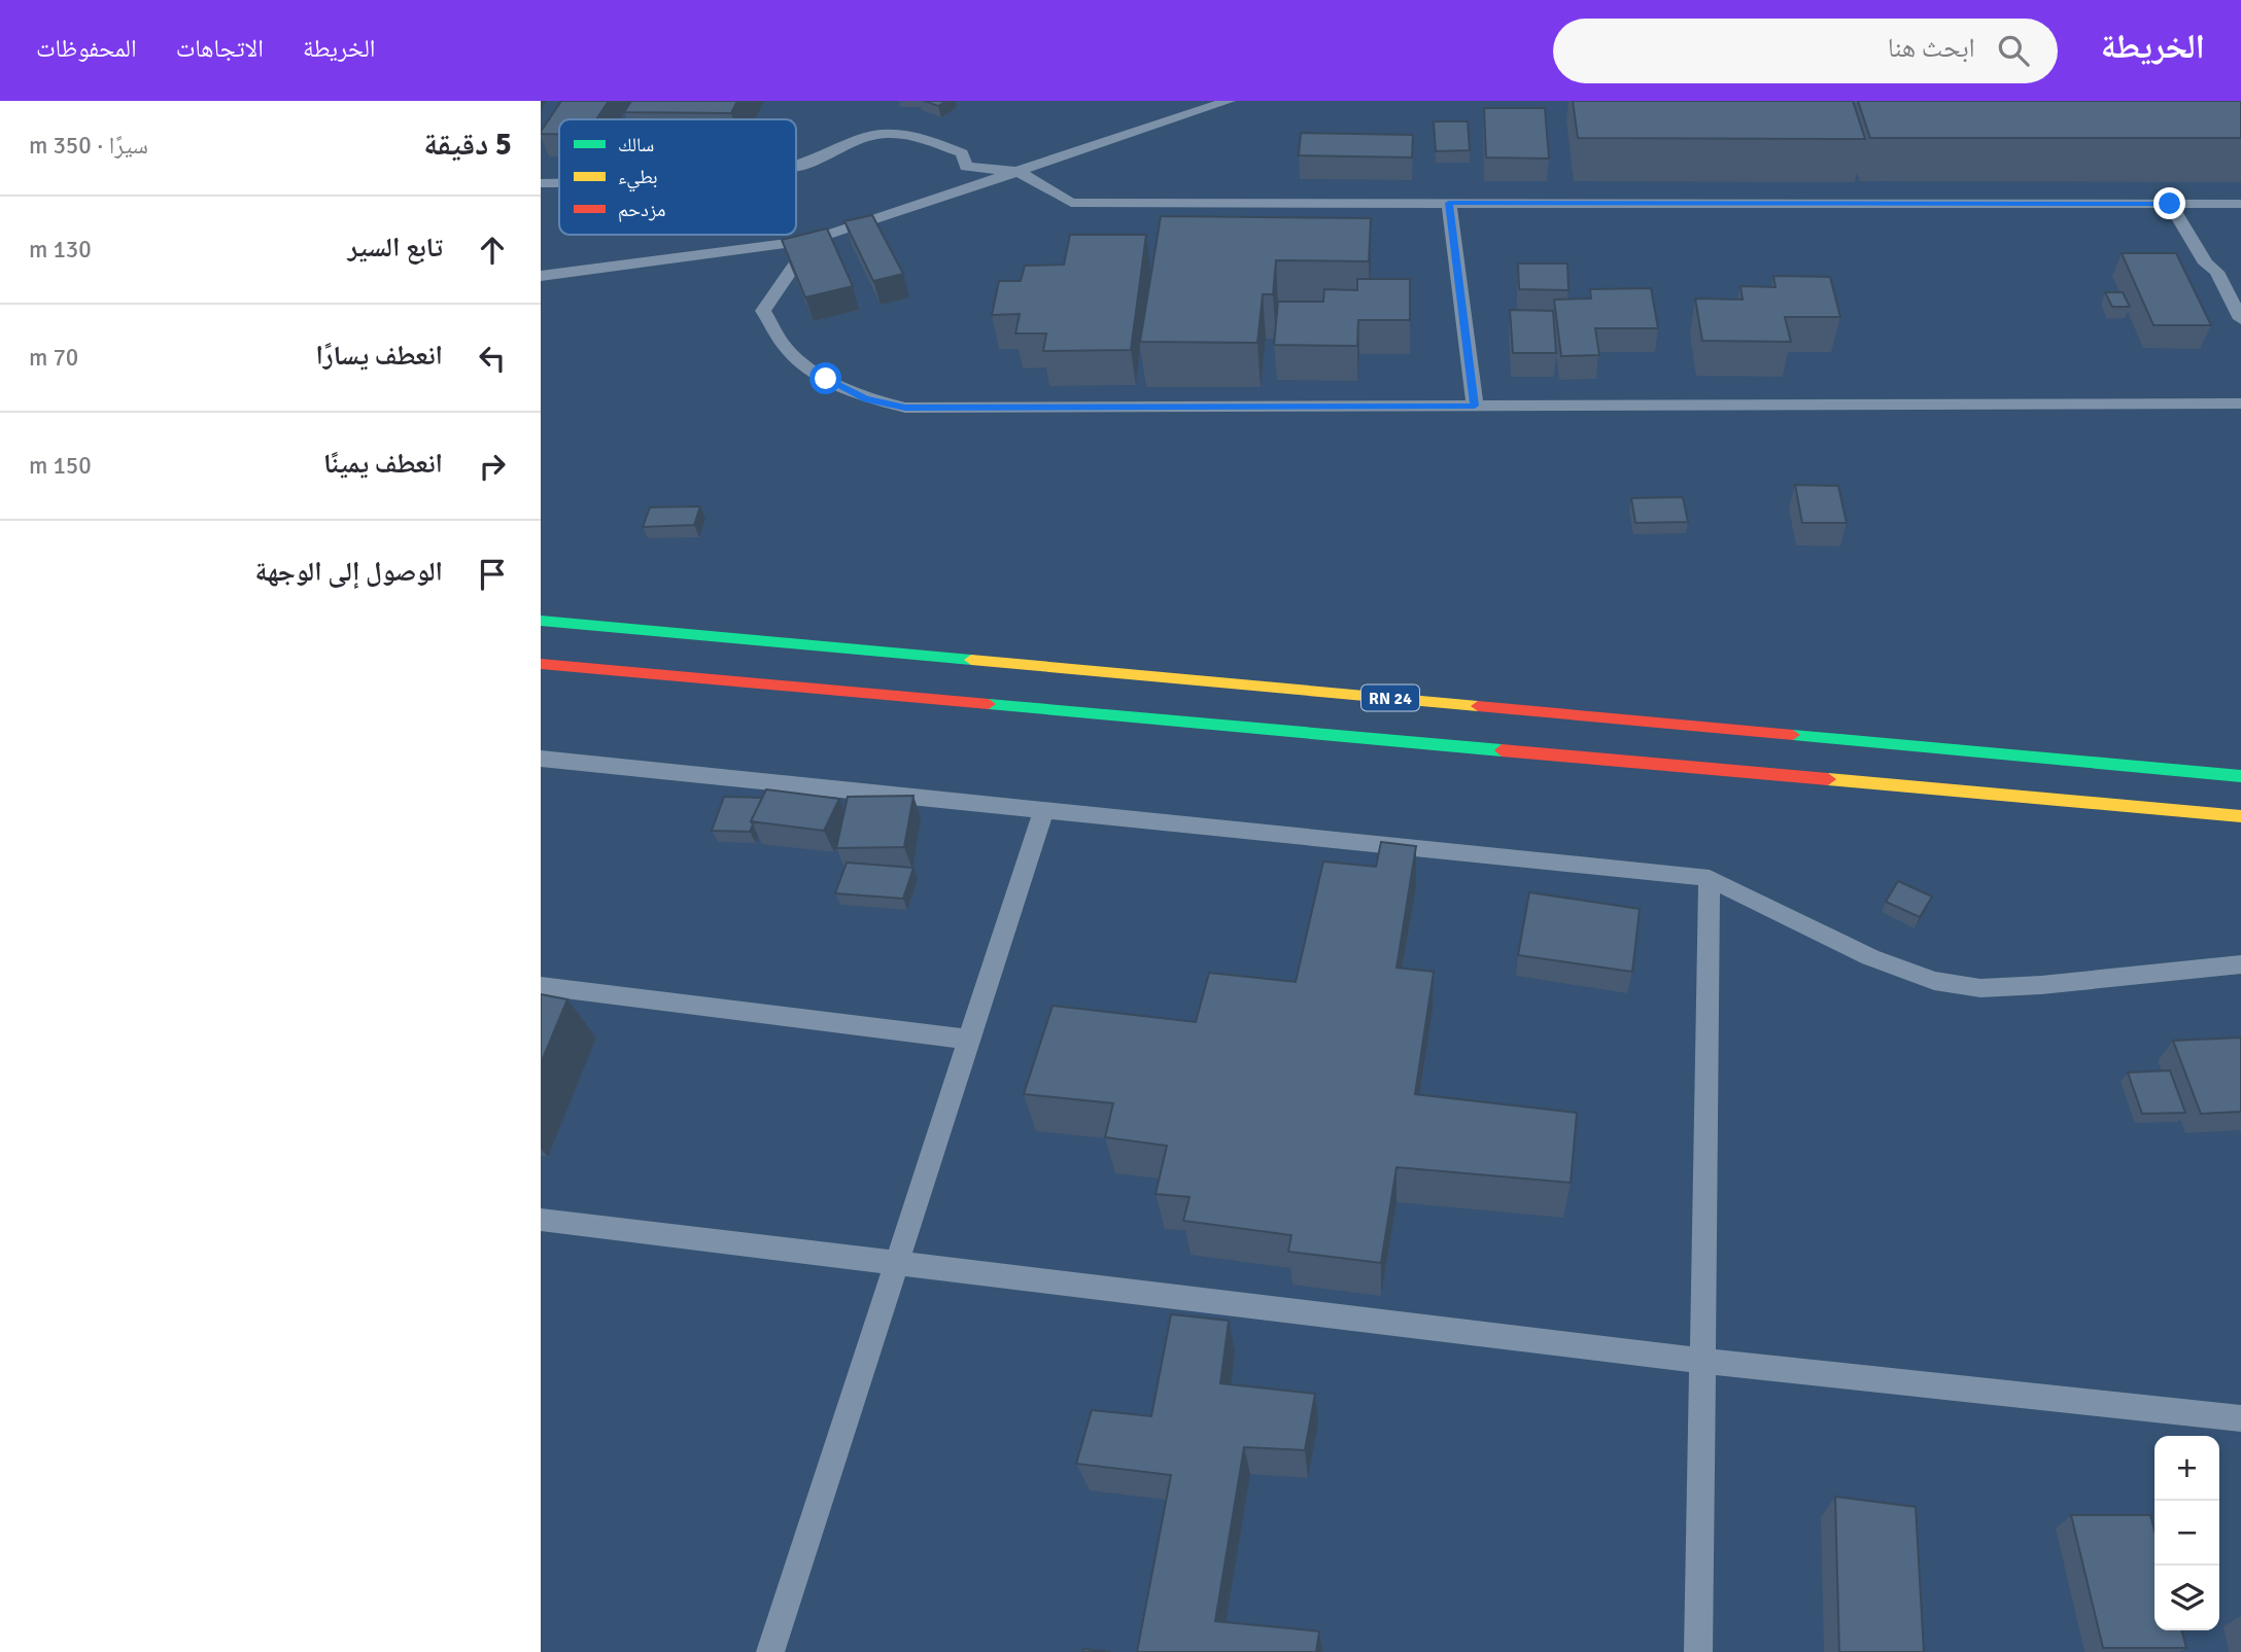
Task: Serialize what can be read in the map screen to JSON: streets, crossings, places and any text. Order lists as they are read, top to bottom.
{
  "streets": {
    "highway": ["RN 24"]
  },
  "legend": ["سالك", "بطيء", "مزدحم"],
  "page": {
    "header": "الخريطة",
    "search": "ابحث هنا",
    "nav": ["الخريطة", "الاتجاهات", "المحفوظات"],
    "heading": ["5 دقيقة", "سيرًا · 350 m"],
    "list": [
      ["تابع السير", "130 m"],
      ["انعطف يسارًا", "70 m"],
      ["انعطف يمينًا", "150 m"],
      "الوصول إلى الوجهة"
    ],
    "map_buttons": ["+", "−"]
  }
}
